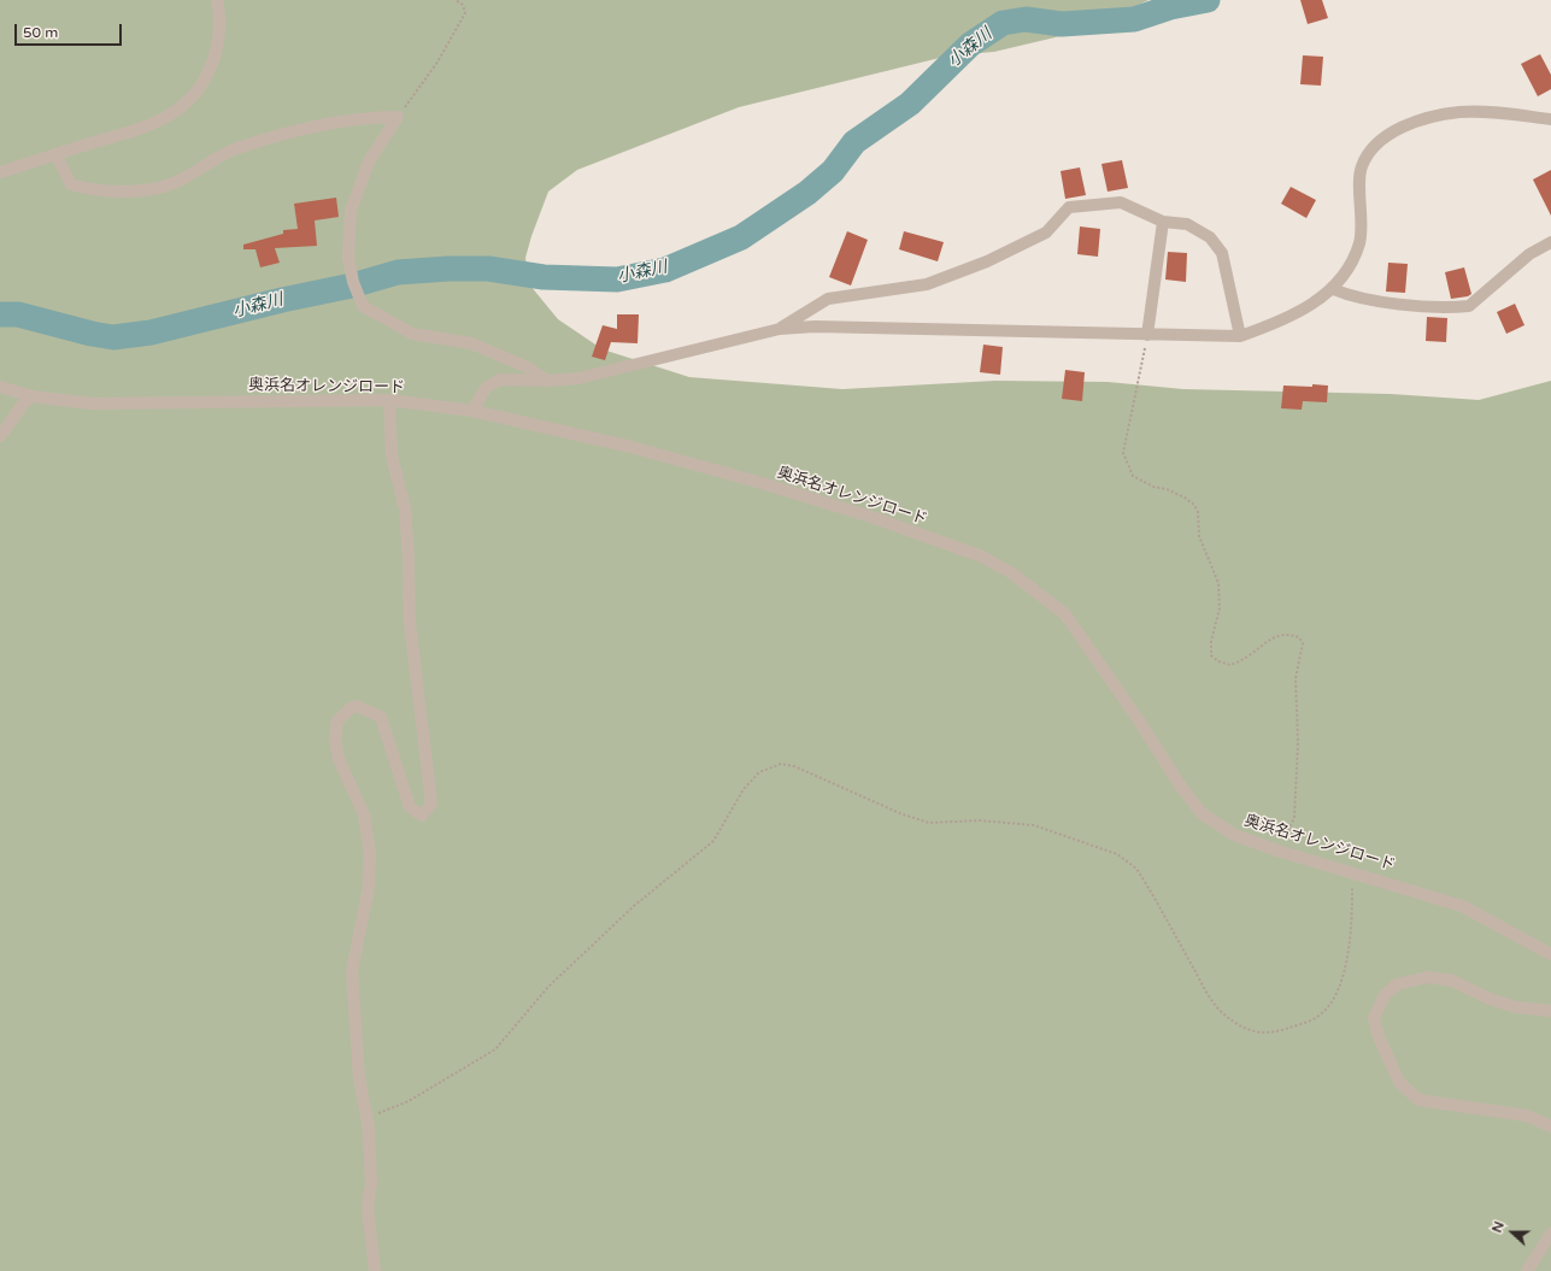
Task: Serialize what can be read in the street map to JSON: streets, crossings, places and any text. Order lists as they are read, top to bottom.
{
  "streets": {
    "street": ["奥浜名オレンジロード"]
  },
  "water": ["小森川"],
  "scale_bar": "50 m",
  "north": "left"
}
